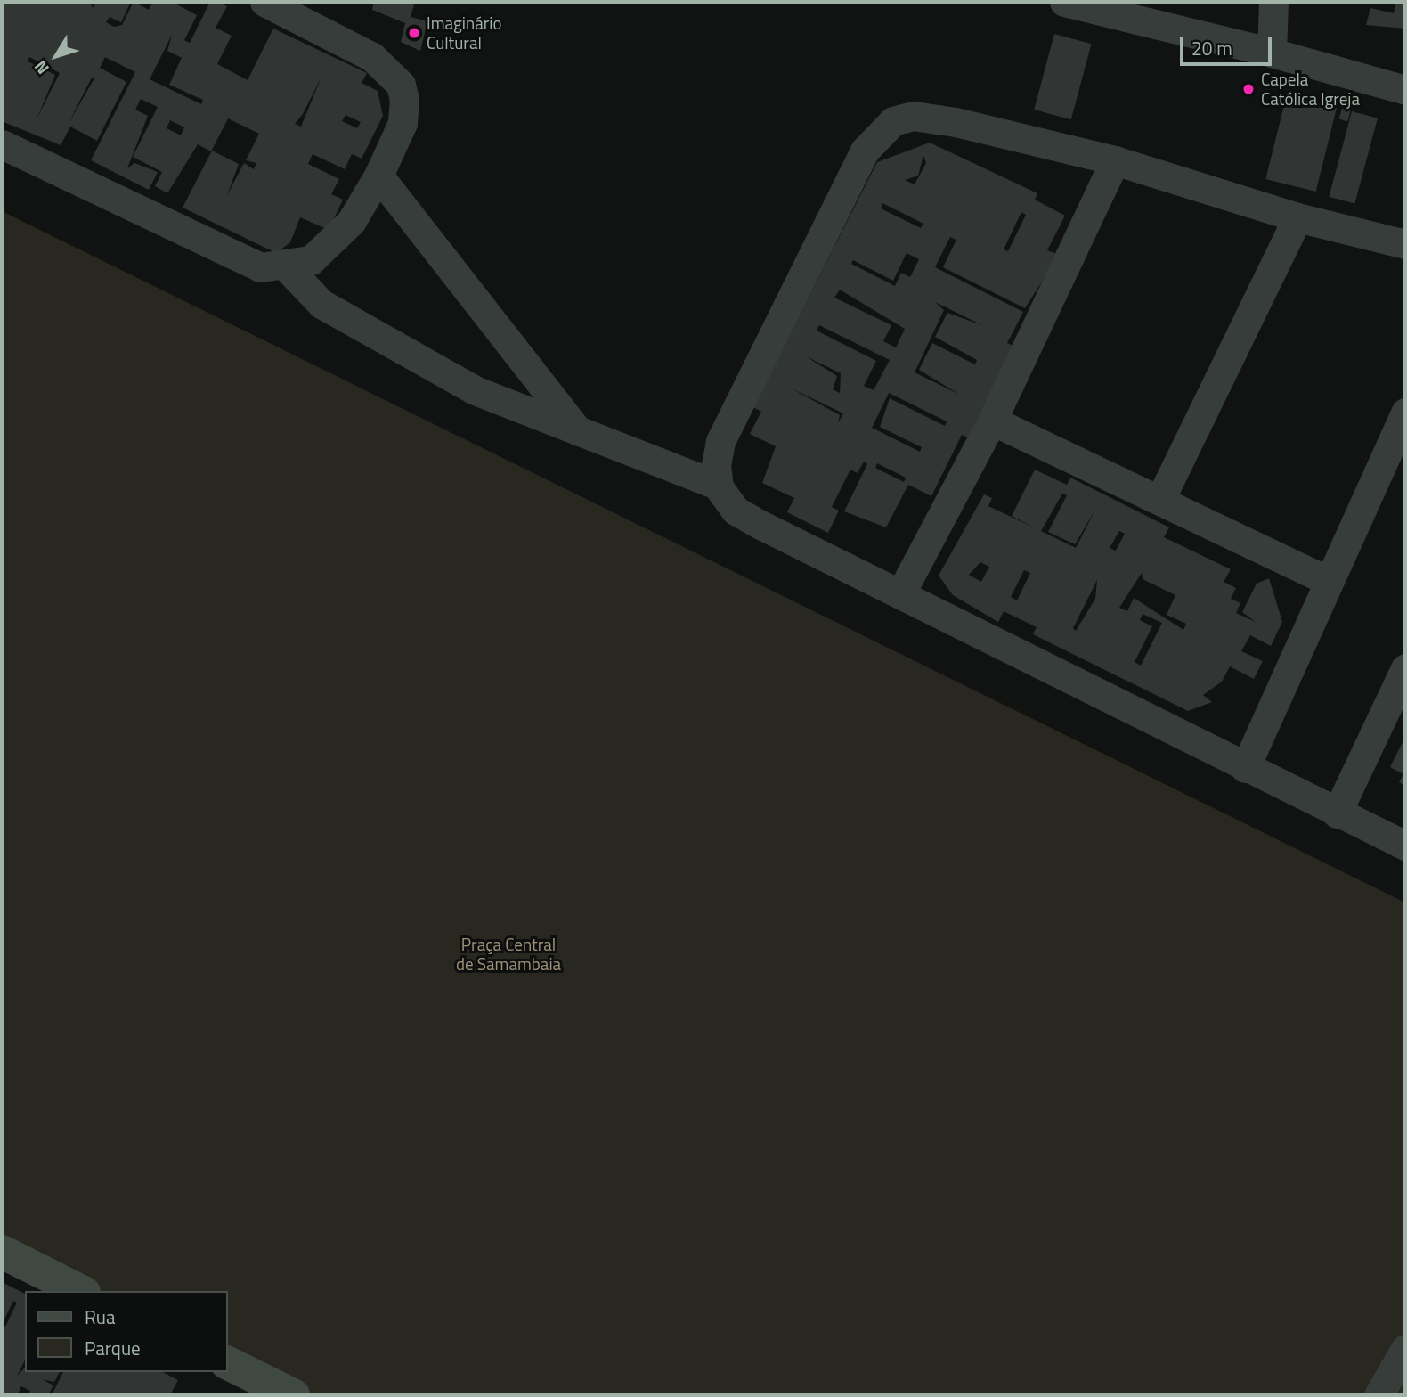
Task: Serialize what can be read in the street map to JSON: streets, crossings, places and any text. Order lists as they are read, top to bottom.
{
  "parks": ["Praça Central de Samambaia"],
  "places": ["Imaginário Cultural", "Capela Católica Igreja"],
  "legend": ["Rua", "Parque"],
  "scale_bar": "20 m",
  "north": "bottom left"
}
